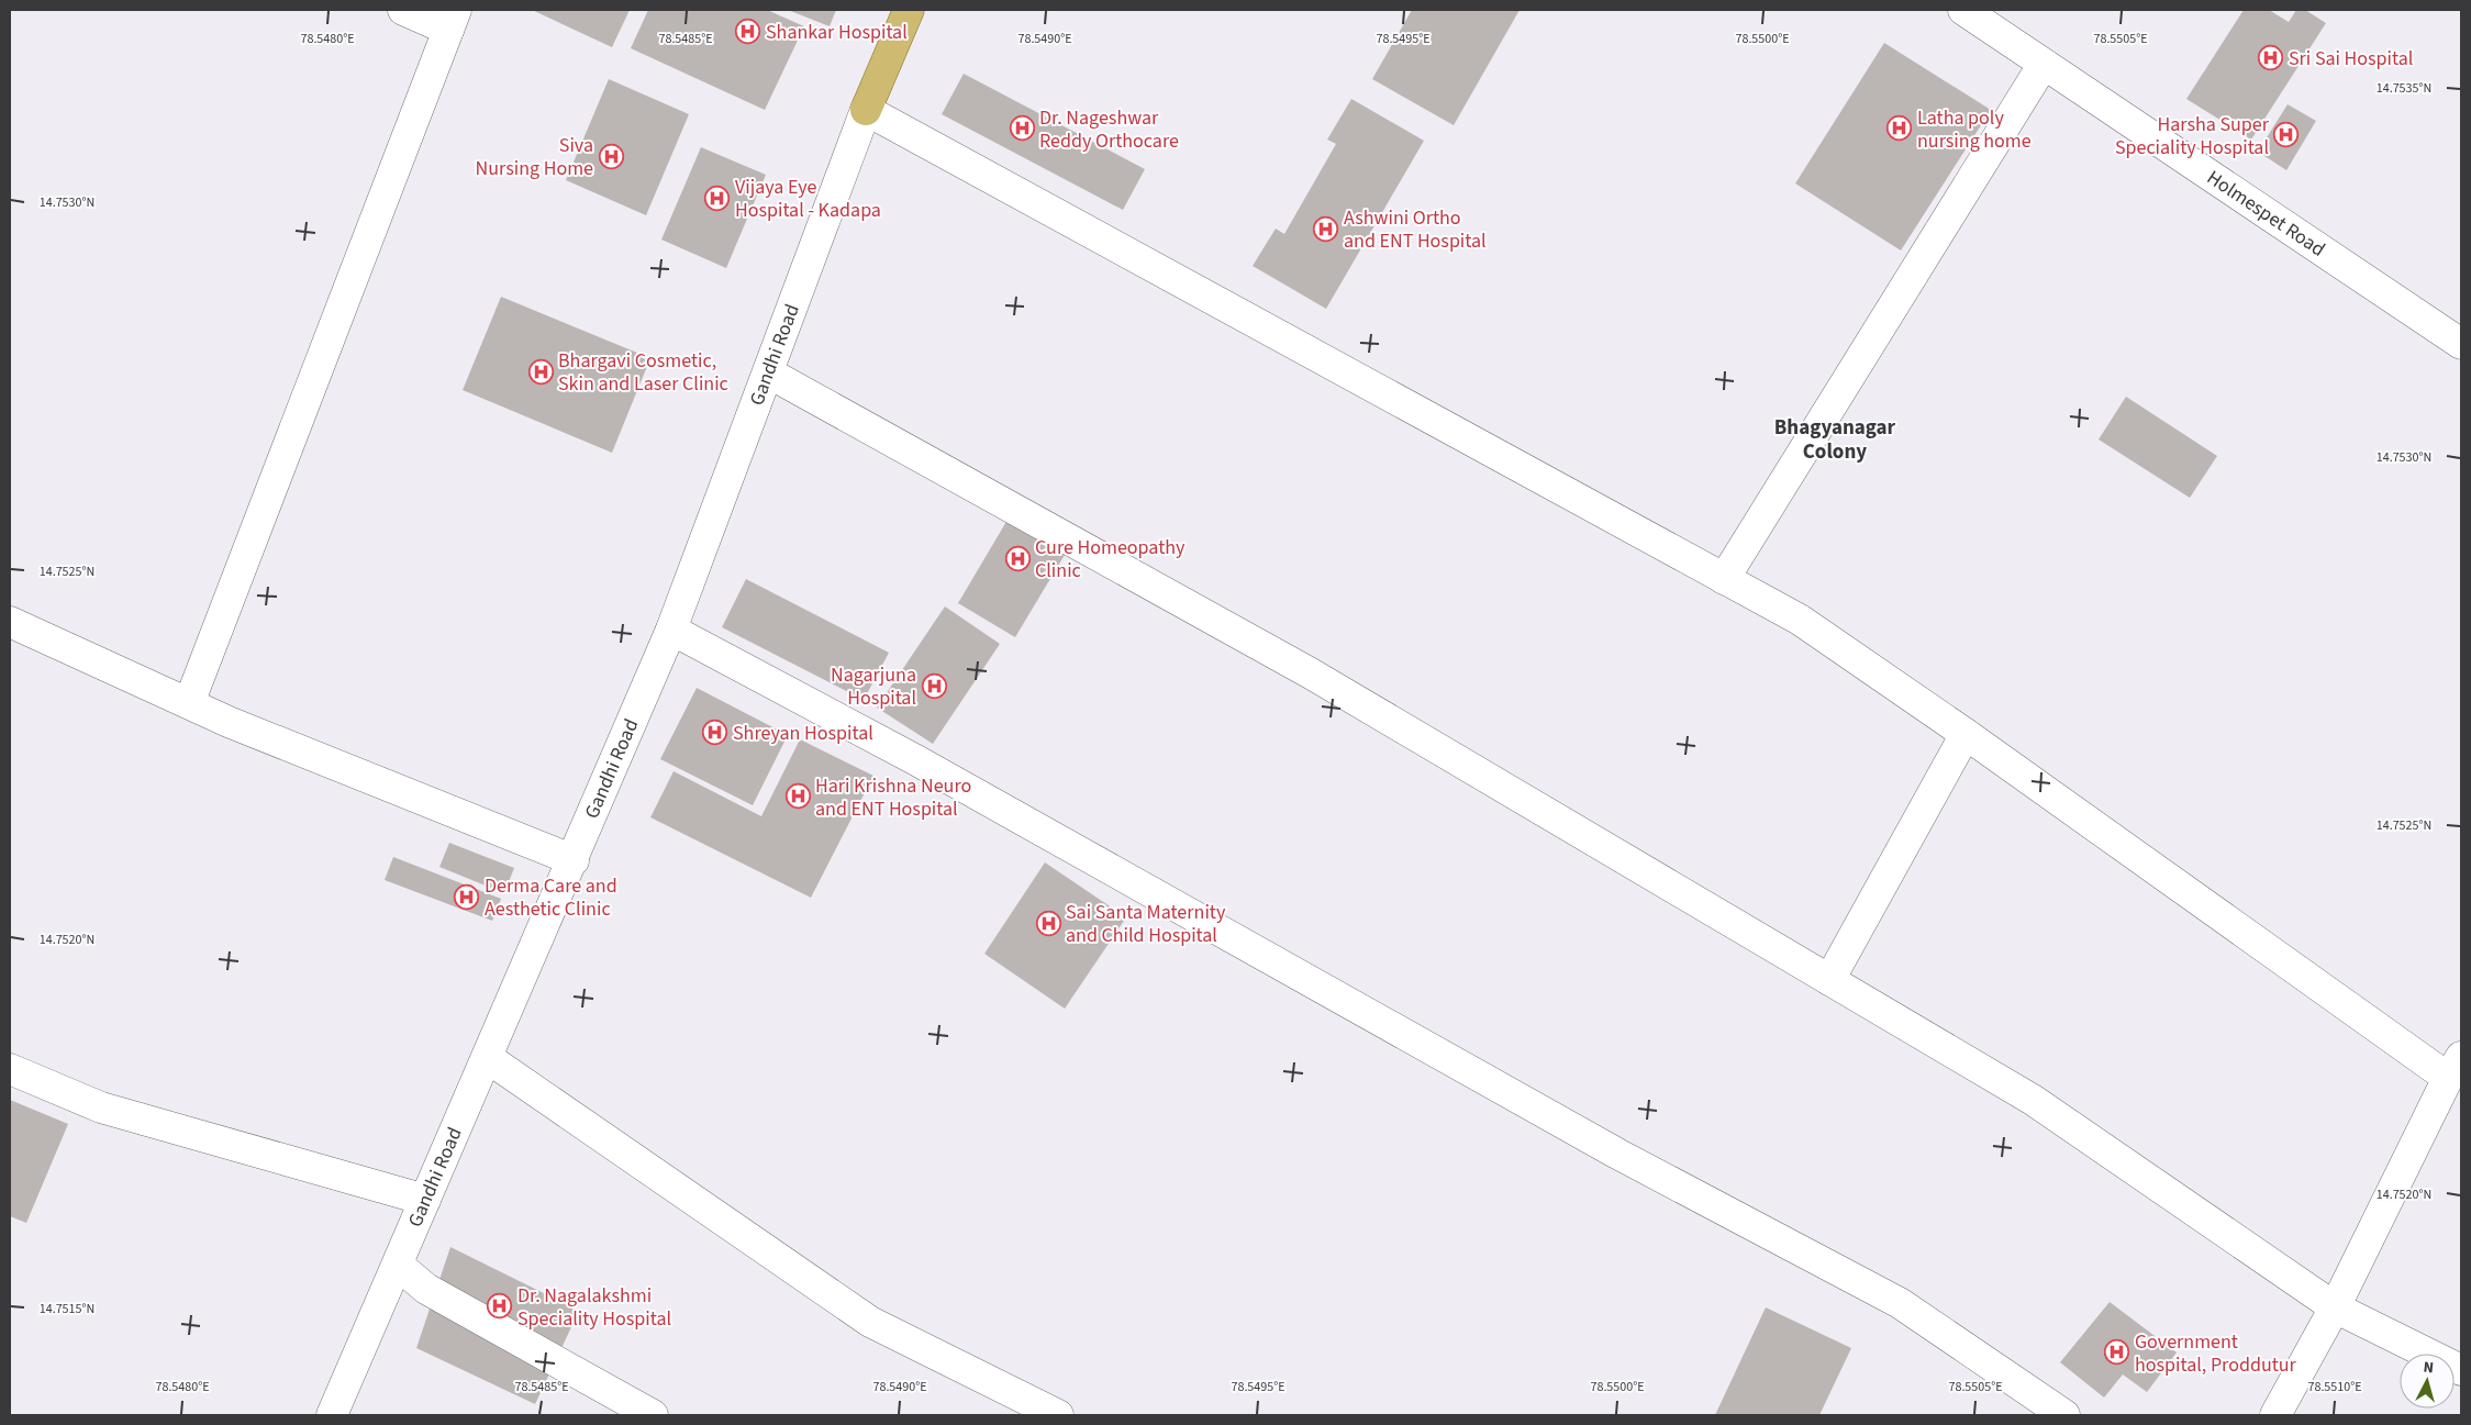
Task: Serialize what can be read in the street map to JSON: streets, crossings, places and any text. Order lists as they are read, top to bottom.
{
  "streets": {
    "street": ["Holmespet Road", "Gandhi Road"]
  },
  "districts": ["Bhagyanagar Colony"],
  "places": {
    "hospital": [
      "Shankar Hospital",
      "Sri Sai Hospital",
      "Dr. Nageshwar Reddy Orthocare",
      "Latha poly nursing home",
      "Harsha Super Speciality Hospital",
      "Siva Nursing Home",
      "Vijaya Eye Hospital - Kadapa",
      "Ashwini Ortho and ENT Hospital",
      "Bhargavi Cosmetic, Skin and Laser Clinic",
      "Cure Homeopathy Clinic",
      "Nagarjuna Hospital",
      "Shreyan Hospital",
      "Hari Krishna Neuro and ENT Hospital",
      "Derma Care and Aesthetic Clinic",
      "Sai Santa Maternity and Child Hospital",
      "Dr. Nagalakshmi Speciality Hospital",
      "Government hospital, Proddutur"
    ]
  },
  "north": "top",
  "coordinates": [
    "78.5480°E",
    "78.5485°E",
    "78.5490°E",
    "78.5495°E",
    "78.5500°E",
    "78.5505°E",
    "14.7535°N",
    "14.7530°N",
    "14.7525°N",
    "14.7520°N",
    "14.7515°N",
    "78.5510°E"
  ]
}
